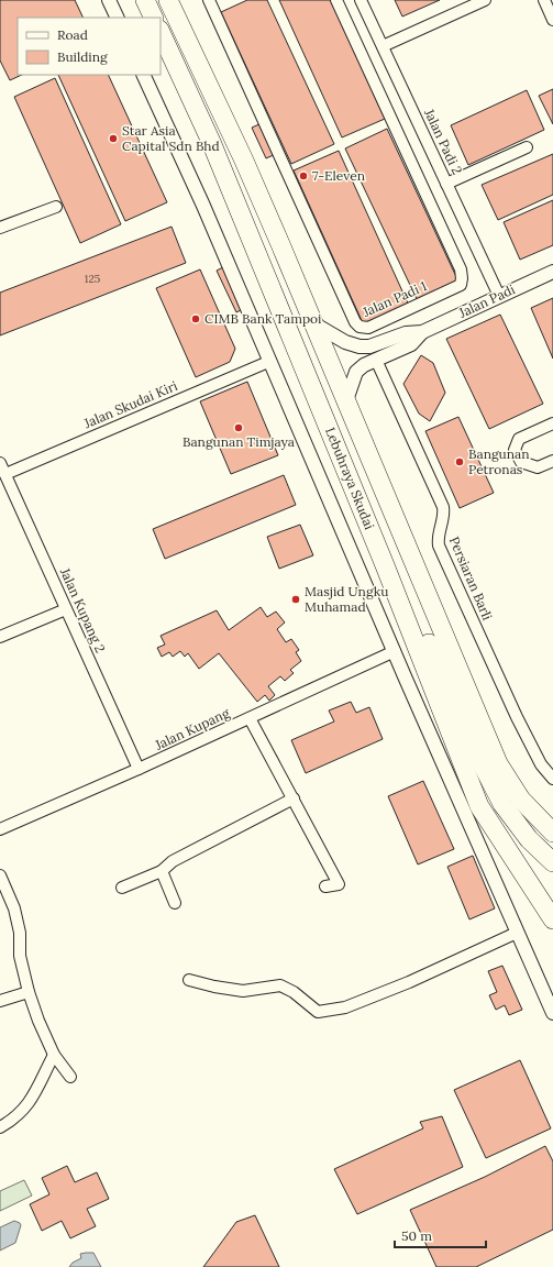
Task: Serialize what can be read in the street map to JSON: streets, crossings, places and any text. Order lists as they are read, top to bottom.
{
  "streets": {
    "highway": ["Lebuhraya Skudai"],
    "street": [
      "Jalan Padi 2",
      "Jalan Padi 1",
      "Jalan Padi",
      "Jalan Skudai Kiri",
      "Persiaran Barli",
      "Jalan Kupang 2",
      "Jalan Kupang"
    ]
  },
  "crossings": [
    ["Jalan Padi 2", "Jalan Padi"],
    ["Jalan Padi", "Lebuhraya Skudai"],
    ["Jalan Padi", "Persiaran Barli"],
    ["Jalan Skudai Kiri", "Jalan Kupang 2"],
    ["Jalan Kupang 2", "Jalan Kupang"]
  ],
  "places": [
    "Star Asia Capital Sdn Bhd",
    "7-Eleven",
    "CIMB Bank Tampoi",
    "Bangunan Timjaya",
    "Bangunan Petronas",
    "Masjid Ungku Muhamad"
  ],
  "house_numbers": ["125"],
  "legend": ["Road", "Building"],
  "scale_bar": "50 m"
}
